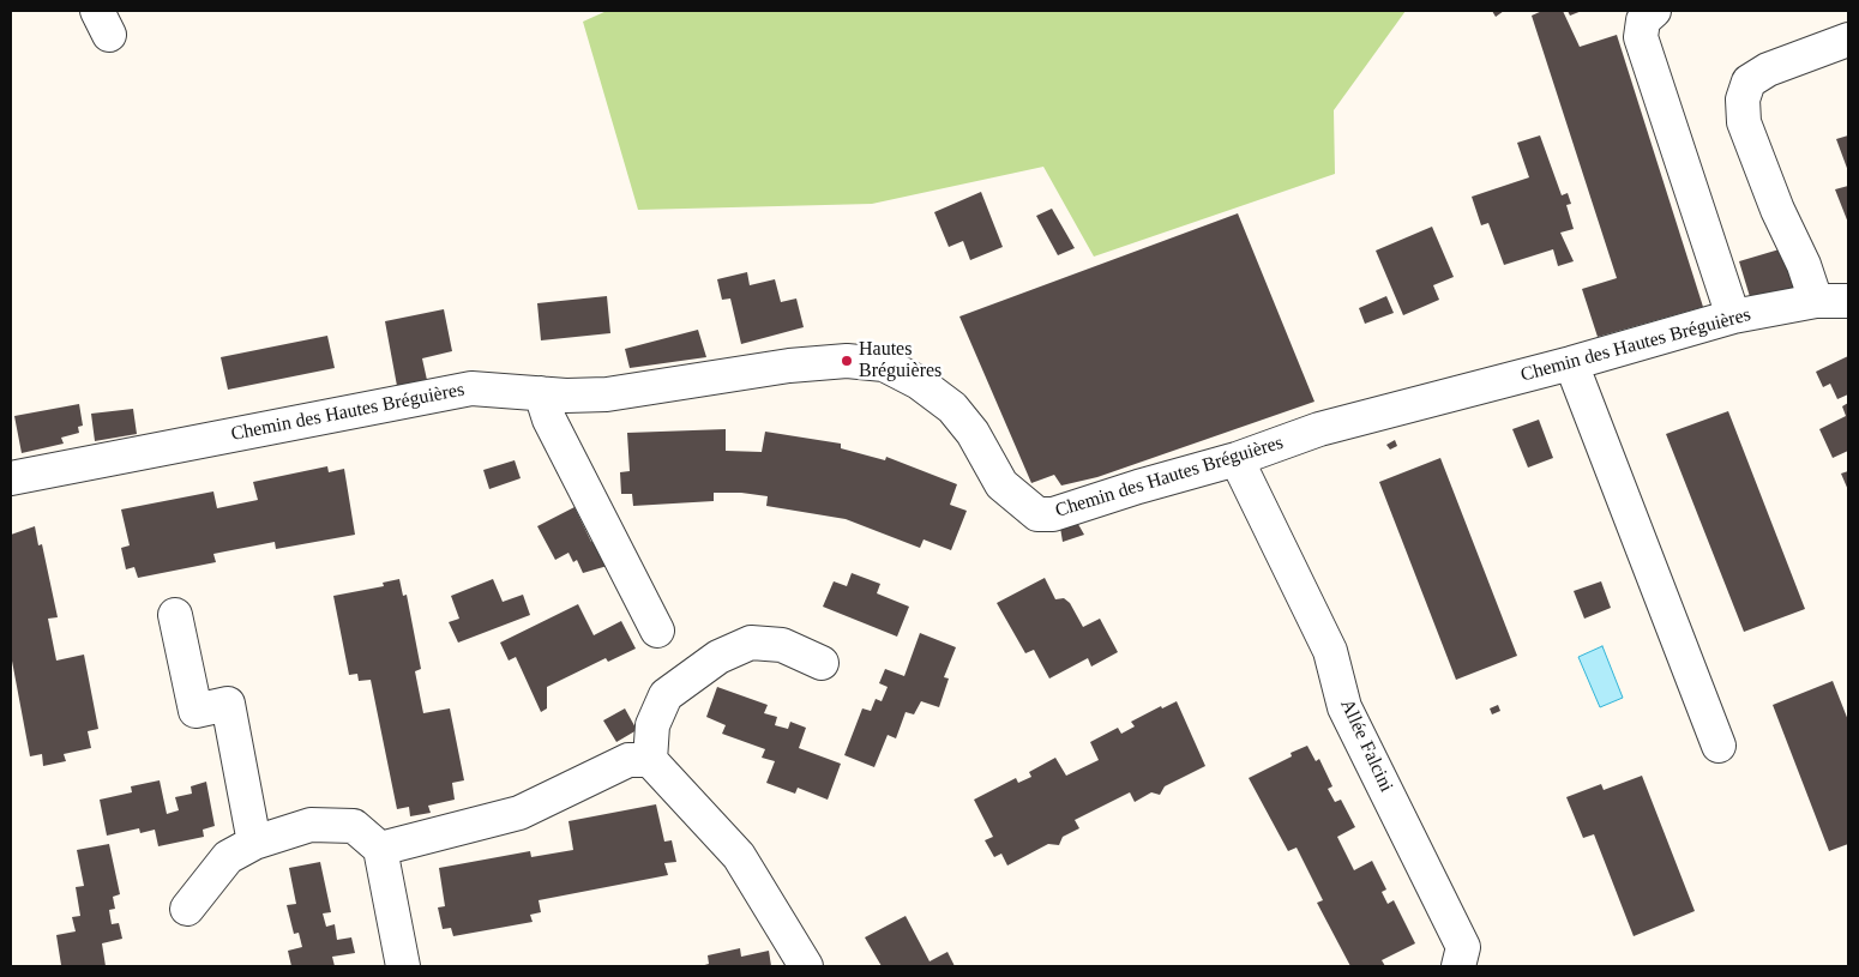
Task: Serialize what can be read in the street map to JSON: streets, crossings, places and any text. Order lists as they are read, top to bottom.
{
  "streets": {
    "street": ["Chemin des Hautes Bréguières", "Allée Falcini"]
  },
  "crossings": [
    ["Chemin des Hautes Bréguières", "Allée Falcini"]
  ],
  "places": ["Hautes Bréguières"]
}
